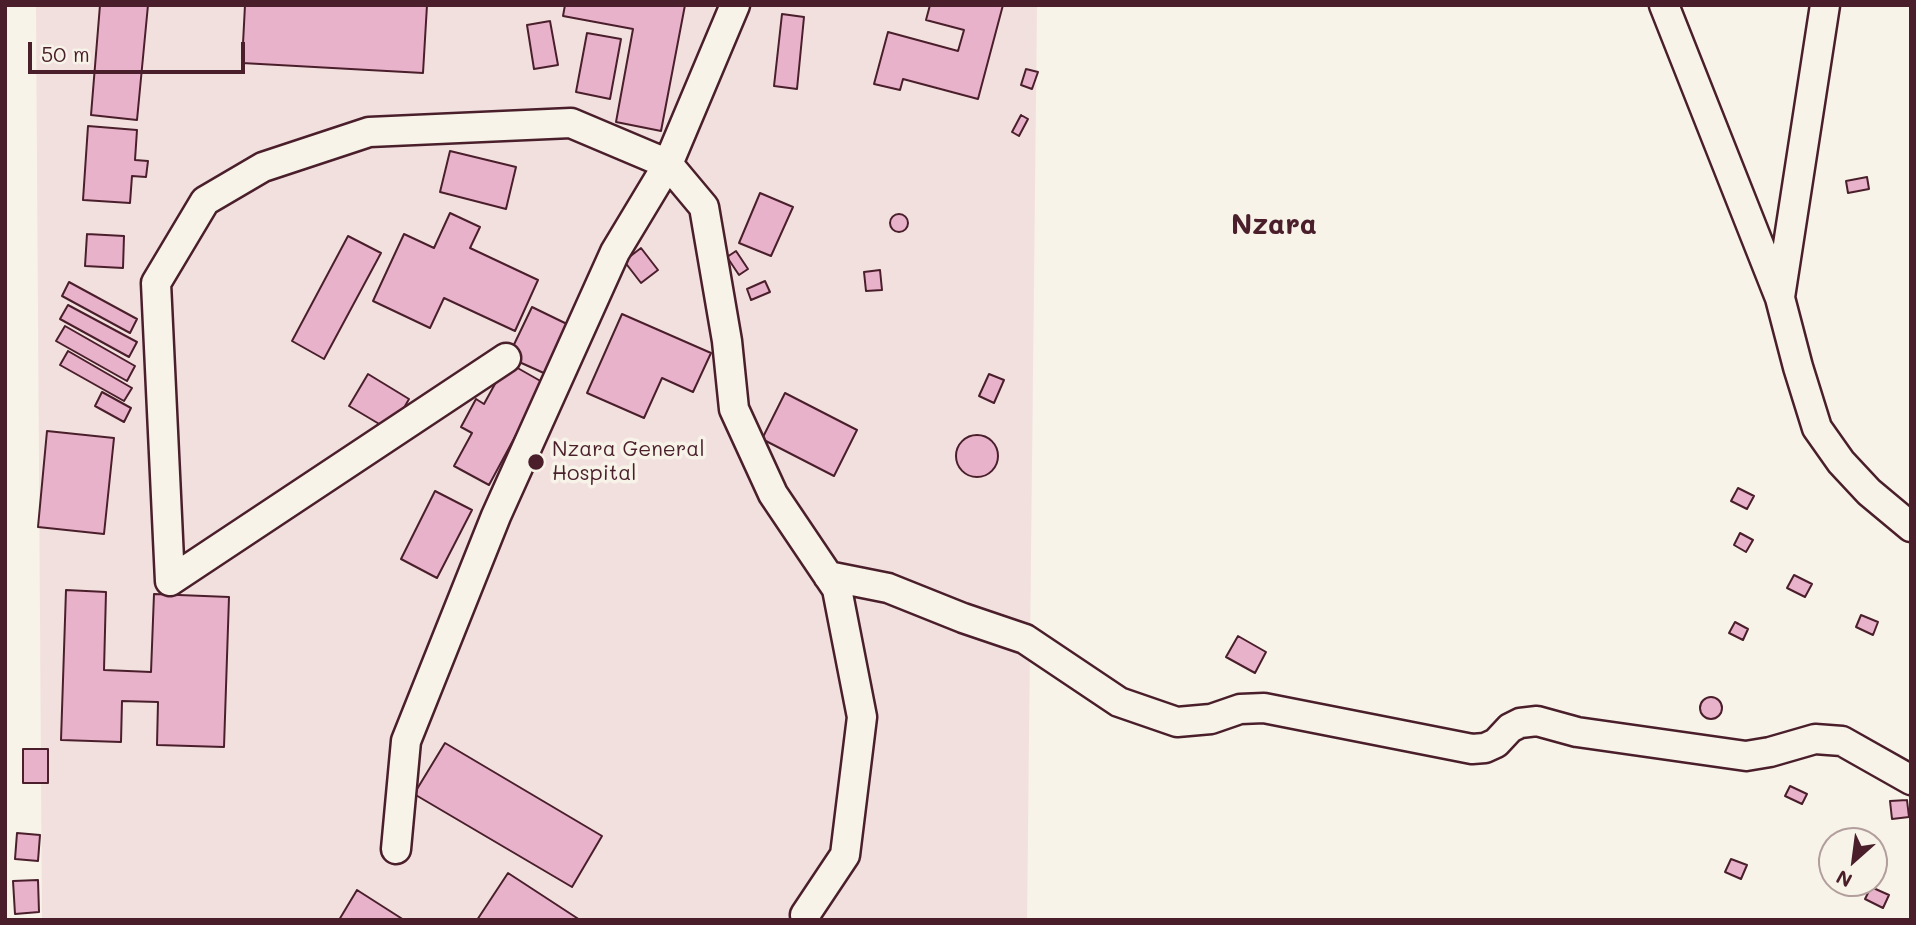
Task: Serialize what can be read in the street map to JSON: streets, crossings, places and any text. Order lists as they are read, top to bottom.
{
  "districts": ["Nzara"],
  "places": ["Nzara General Hospital"],
  "scale_bar": "50 m",
  "north": "bottom left"
}
